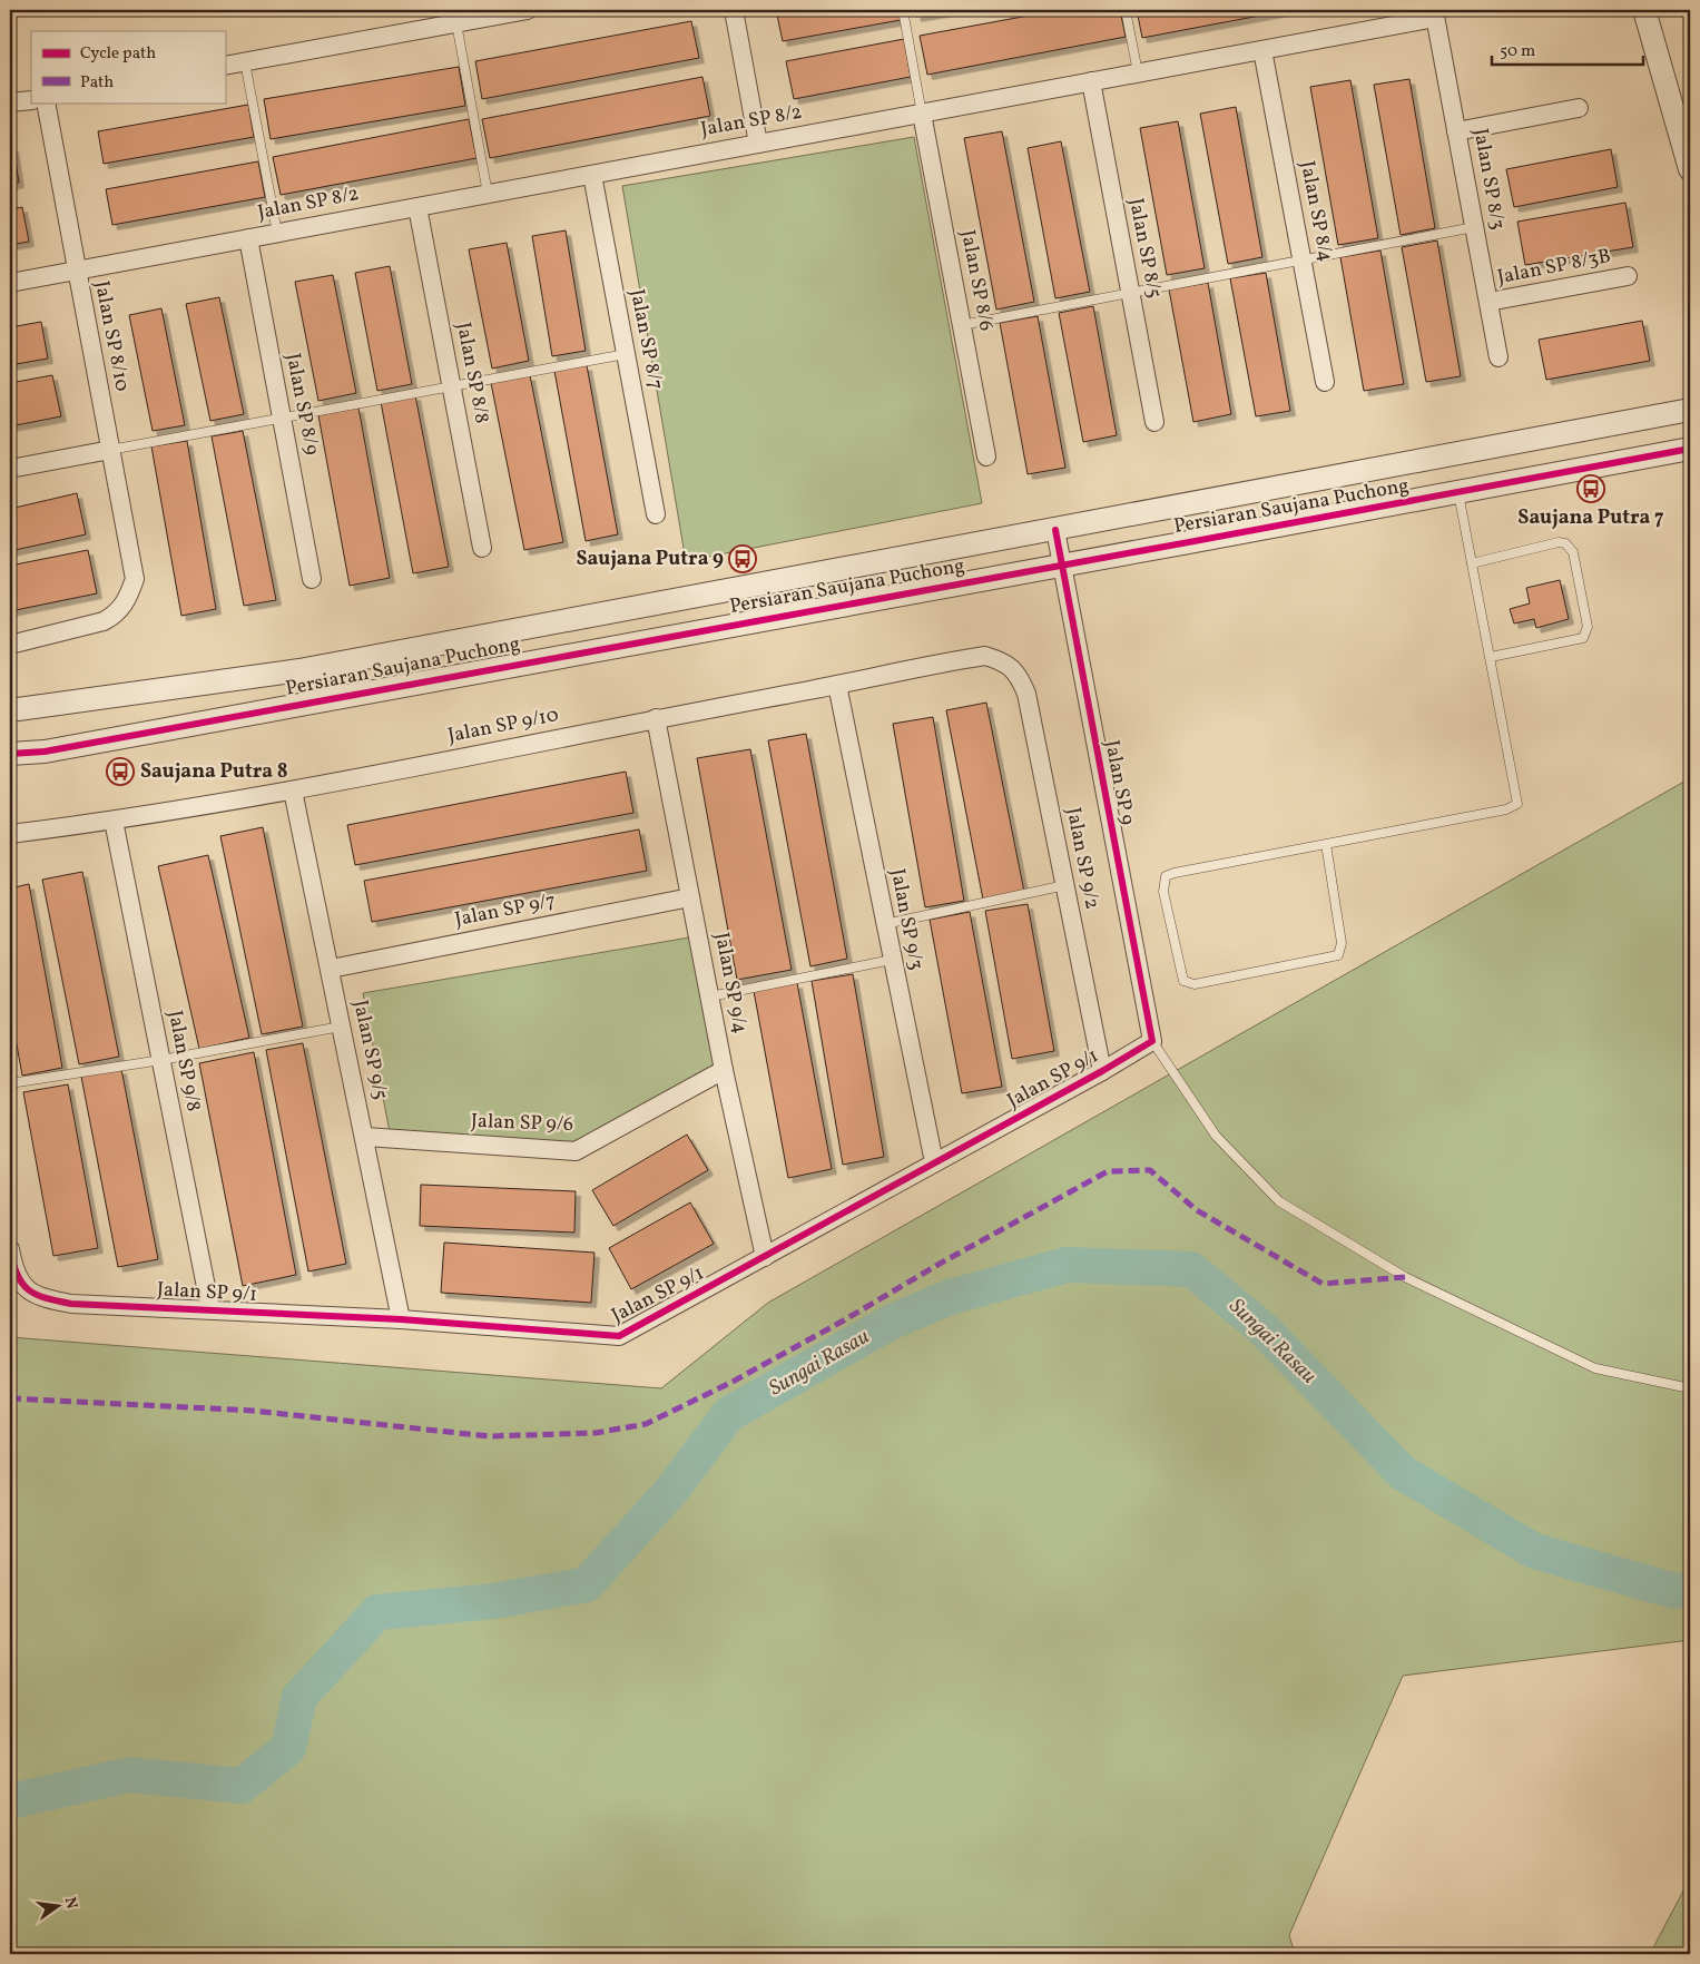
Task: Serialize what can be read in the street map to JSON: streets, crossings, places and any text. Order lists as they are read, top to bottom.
{
  "streets": {
    "street": [
      "Jalan SP 8/2",
      "Jalan SP 8/3",
      "Jalan SP 8/4",
      "Jalan SP 8/5",
      "Jalan SP 8/3B",
      "Jalan SP 8/6",
      "Jalan SP 8/10",
      "Jalan SP 8/7",
      "Jalan SP 8/8",
      "Jalan SP 8/9",
      "Persiaran Saujana Puchong",
      "Jalan SP 9/10",
      "Jalan SP 9",
      "Jalan SP 9/2",
      "Jalan SP 9/7",
      "Jalan SP 9/3",
      "Jalan SP 9/4",
      "Jalan SP 9/5",
      "Jalan SP 9/8",
      "Jalan SP 9/1",
      "Jalan SP 9/6"
    ]
  },
  "crossings": [
    ["Jalan SP 8/2", "Jalan SP 8/3"],
    ["Jalan SP 8/2", "Jalan SP 8/4"],
    ["Jalan SP 8/2", "Jalan SP 8/5"],
    ["Jalan SP 8/2", "Jalan SP 8/6"],
    ["Jalan SP 8/2", "Jalan SP 8/10"],
    ["Jalan SP 8/2", "Jalan SP 8/7"],
    ["Jalan SP 8/2", "Jalan SP 8/8"],
    ["Jalan SP 8/2", "Jalan SP 8/9"],
    ["Jalan SP 8/3", "Jalan SP 8/3B"],
    ["Persiaran Saujana Puchong", "Jalan SP 9"],
    ["Jalan SP 9/10", "Jalan SP 9/2"],
    ["Jalan SP 9/10", "Jalan SP 9/3"],
    ["Jalan SP 9/10", "Jalan SP 9/4"],
    ["Jalan SP 9/10", "Jalan SP 9/5"],
    ["Jalan SP 9/10", "Jalan SP 9/8"],
    ["Jalan SP 9", "Jalan SP 9/1"],
    ["Jalan SP 9/2", "Jalan SP 9/1"],
    ["Jalan SP 9/7", "Jalan SP 9/4"],
    ["Jalan SP 9/7", "Jalan SP 9/5"],
    ["Jalan SP 9/3", "Jalan SP 9/1"],
    ["Jalan SP 9/4", "Jalan SP 9/1"],
    ["Jalan SP 9/4", "Jalan SP 9/6"],
    ["Jalan SP 9/5", "Jalan SP 9/1"],
    ["Jalan SP 9/5", "Jalan SP 9/6"],
    ["Jalan SP 9/8", "Jalan SP 9/1"]
  ],
  "water": ["Sungai Rasau"],
  "places": {
    "bus stop": ["Saujana Putra 7", "Saujana Putra 9", "Saujana Putra 8"]
  },
  "legend": ["Cycle path", "Path"],
  "scale_bar": "50 m",
  "north": "right"
}
